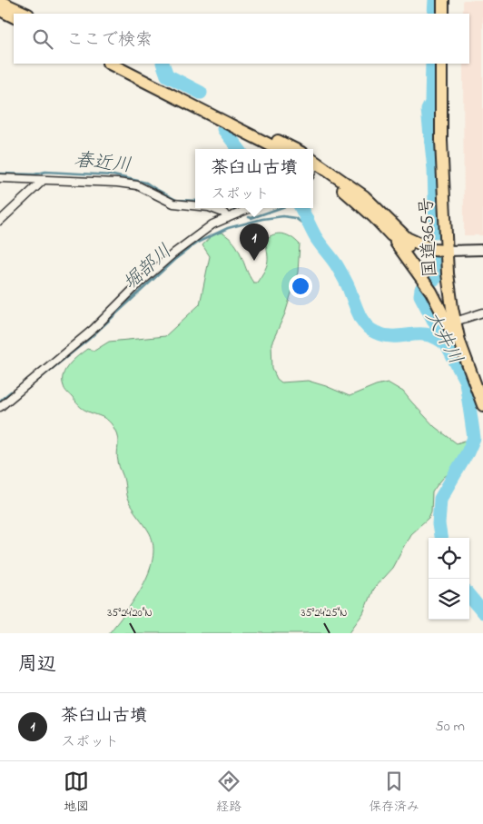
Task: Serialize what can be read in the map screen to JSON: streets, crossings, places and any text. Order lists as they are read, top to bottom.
{
  "streets": {
    "main road": ["国道365号"]
  },
  "water": ["春近川", "堀部川", "大井川"],
  "page": {
    "search": "ここで検索",
    "popup": ["茶臼山古墳", "スポット"],
    "pins": "1",
    "heading": "周辺",
    "list": [
      {
        "mark": "1",
        "name": "茶臼山古墳",
        "note": "スポット",
        "value": "50 m"
      }
    ],
    "nav": ["地図", "経路", "保存済み"]
  },
  "coordinates": ["35°24'20\"N", "35°24'25\"N"]
}
